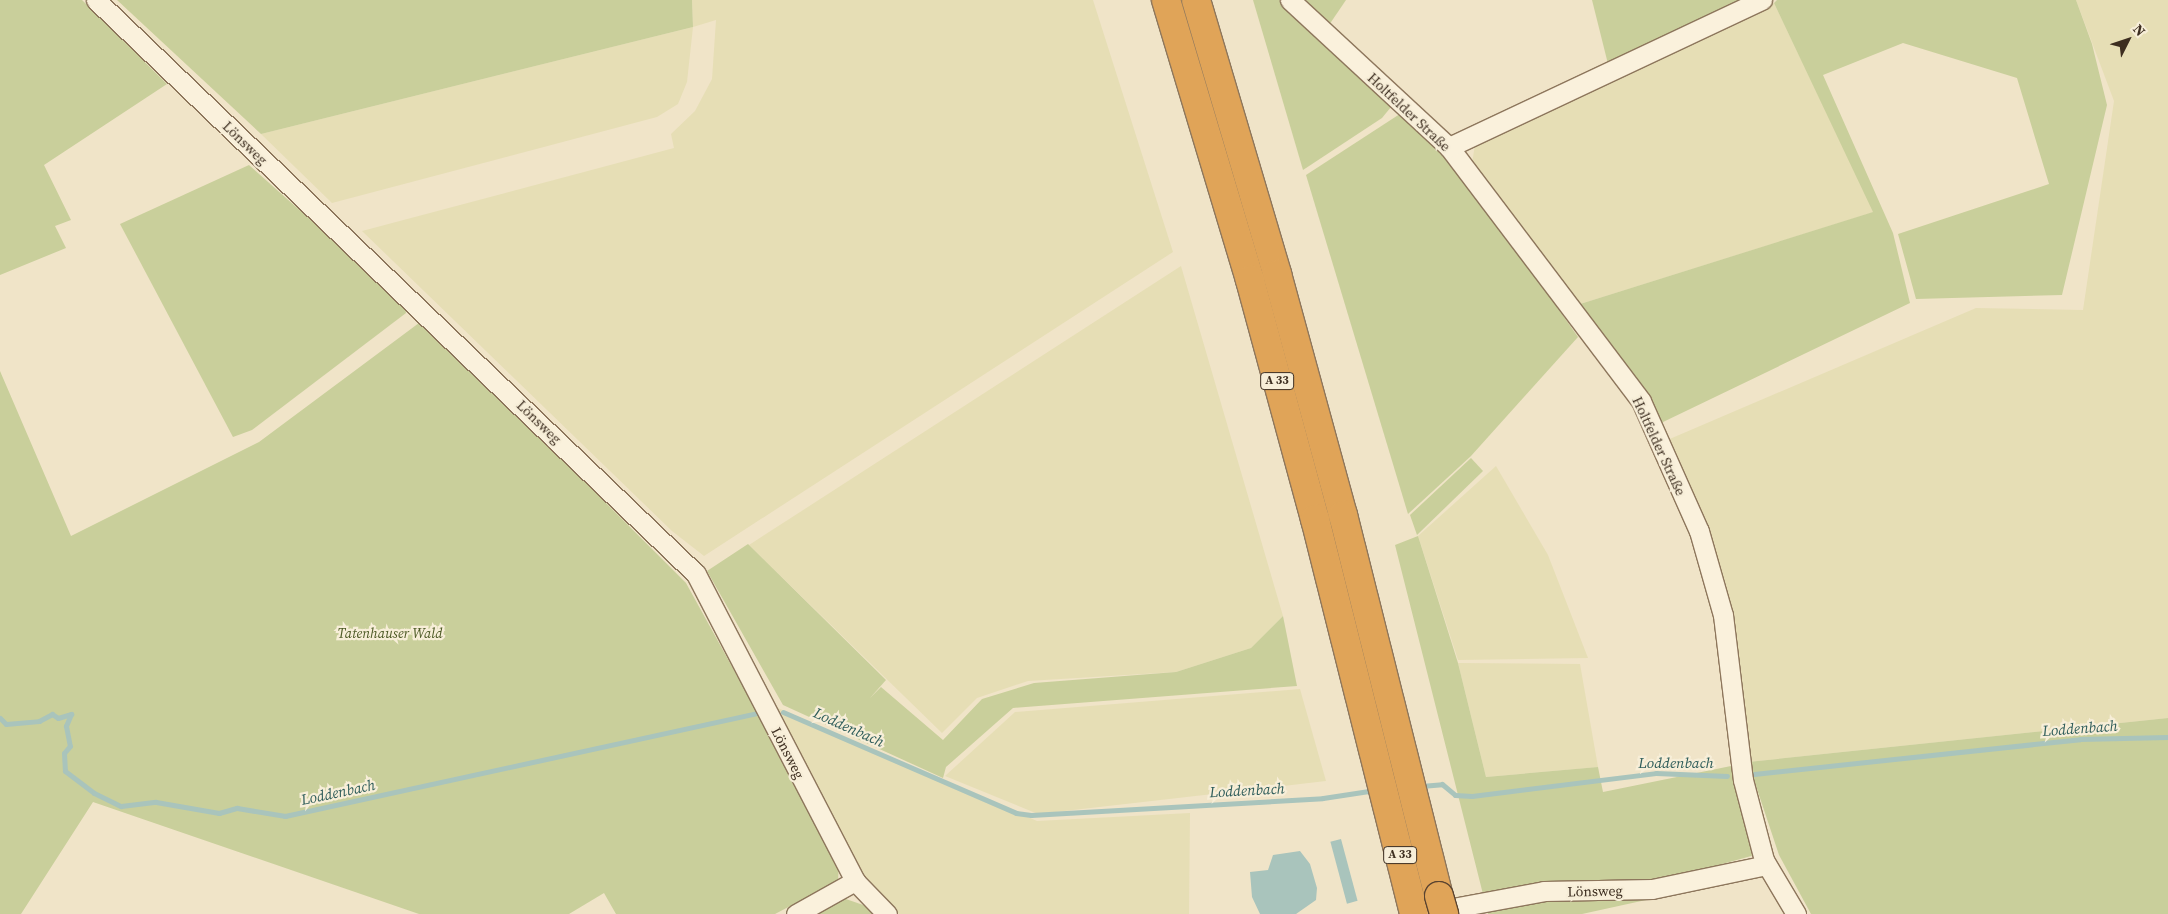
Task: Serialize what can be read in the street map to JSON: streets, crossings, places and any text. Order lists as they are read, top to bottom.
{
  "streets": {
    "highway": ["A 33"],
    "street": ["Holtfelder Straße", "Lönsweg"]
  },
  "crossings": [
    ["Holtfelder Straße", "Lönsweg"],
    ["Lönsweg", "A 33"]
  ],
  "water": ["Loddenbach"],
  "parks": ["Tatenhauser Wald"],
  "north": "top right"
}
